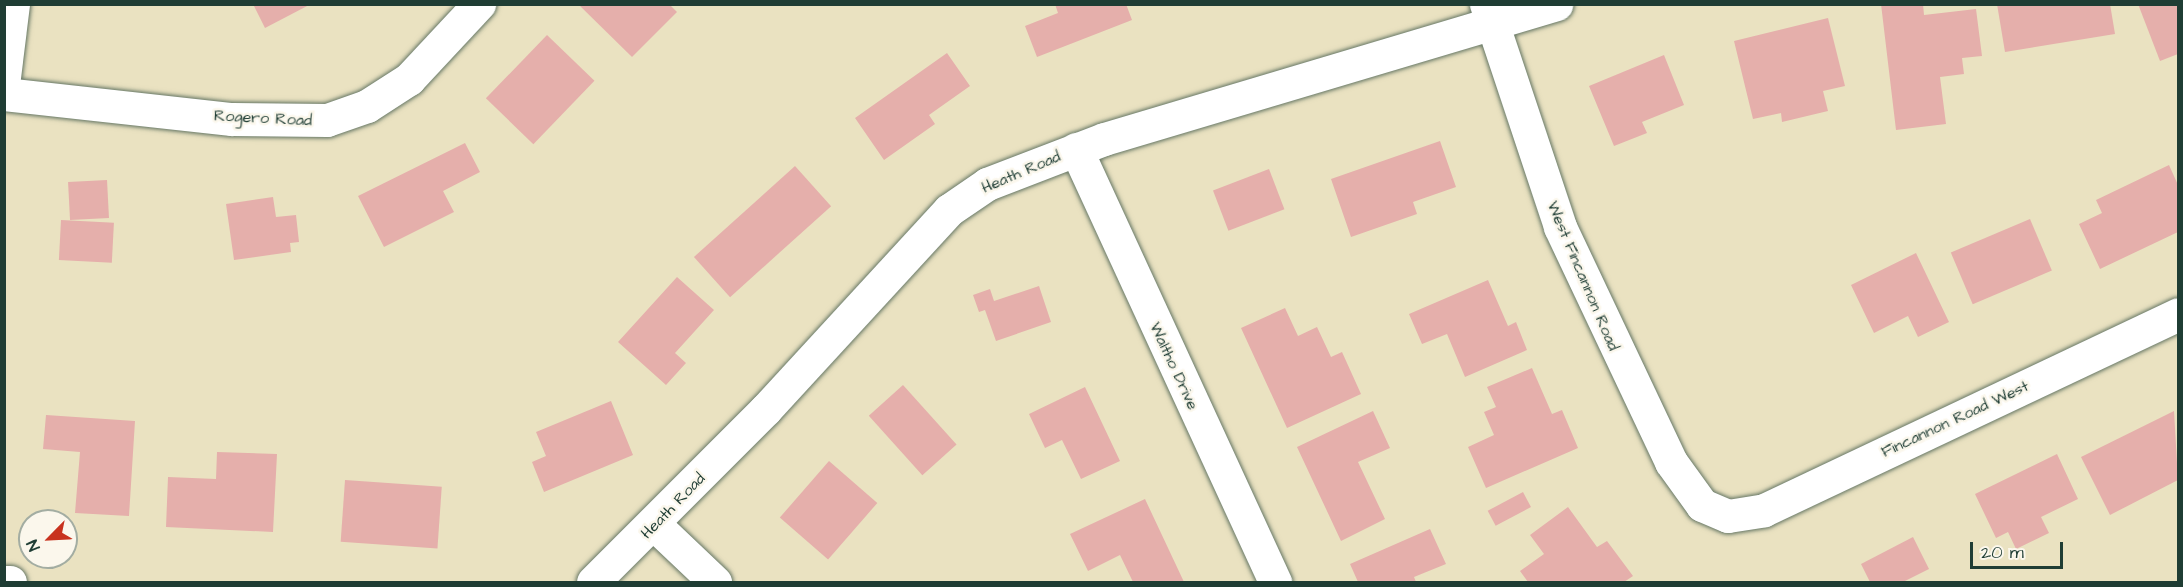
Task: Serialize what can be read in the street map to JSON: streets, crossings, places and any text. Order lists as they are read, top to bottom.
{
  "streets": {
    "street": [
      "Rogero Road",
      "Heath Road",
      "West Fincannon Road",
      "Waltho Drive",
      "Fincannon Road West"
    ]
  },
  "crossings": [
    ["Heath Road", "West Fincannon Road"],
    ["Heath Road", "Waltho Drive"],
    ["West Fincannon Road", "Fincannon Road West"]
  ],
  "scale_bar": "20 m",
  "north": "bottom left"
}
